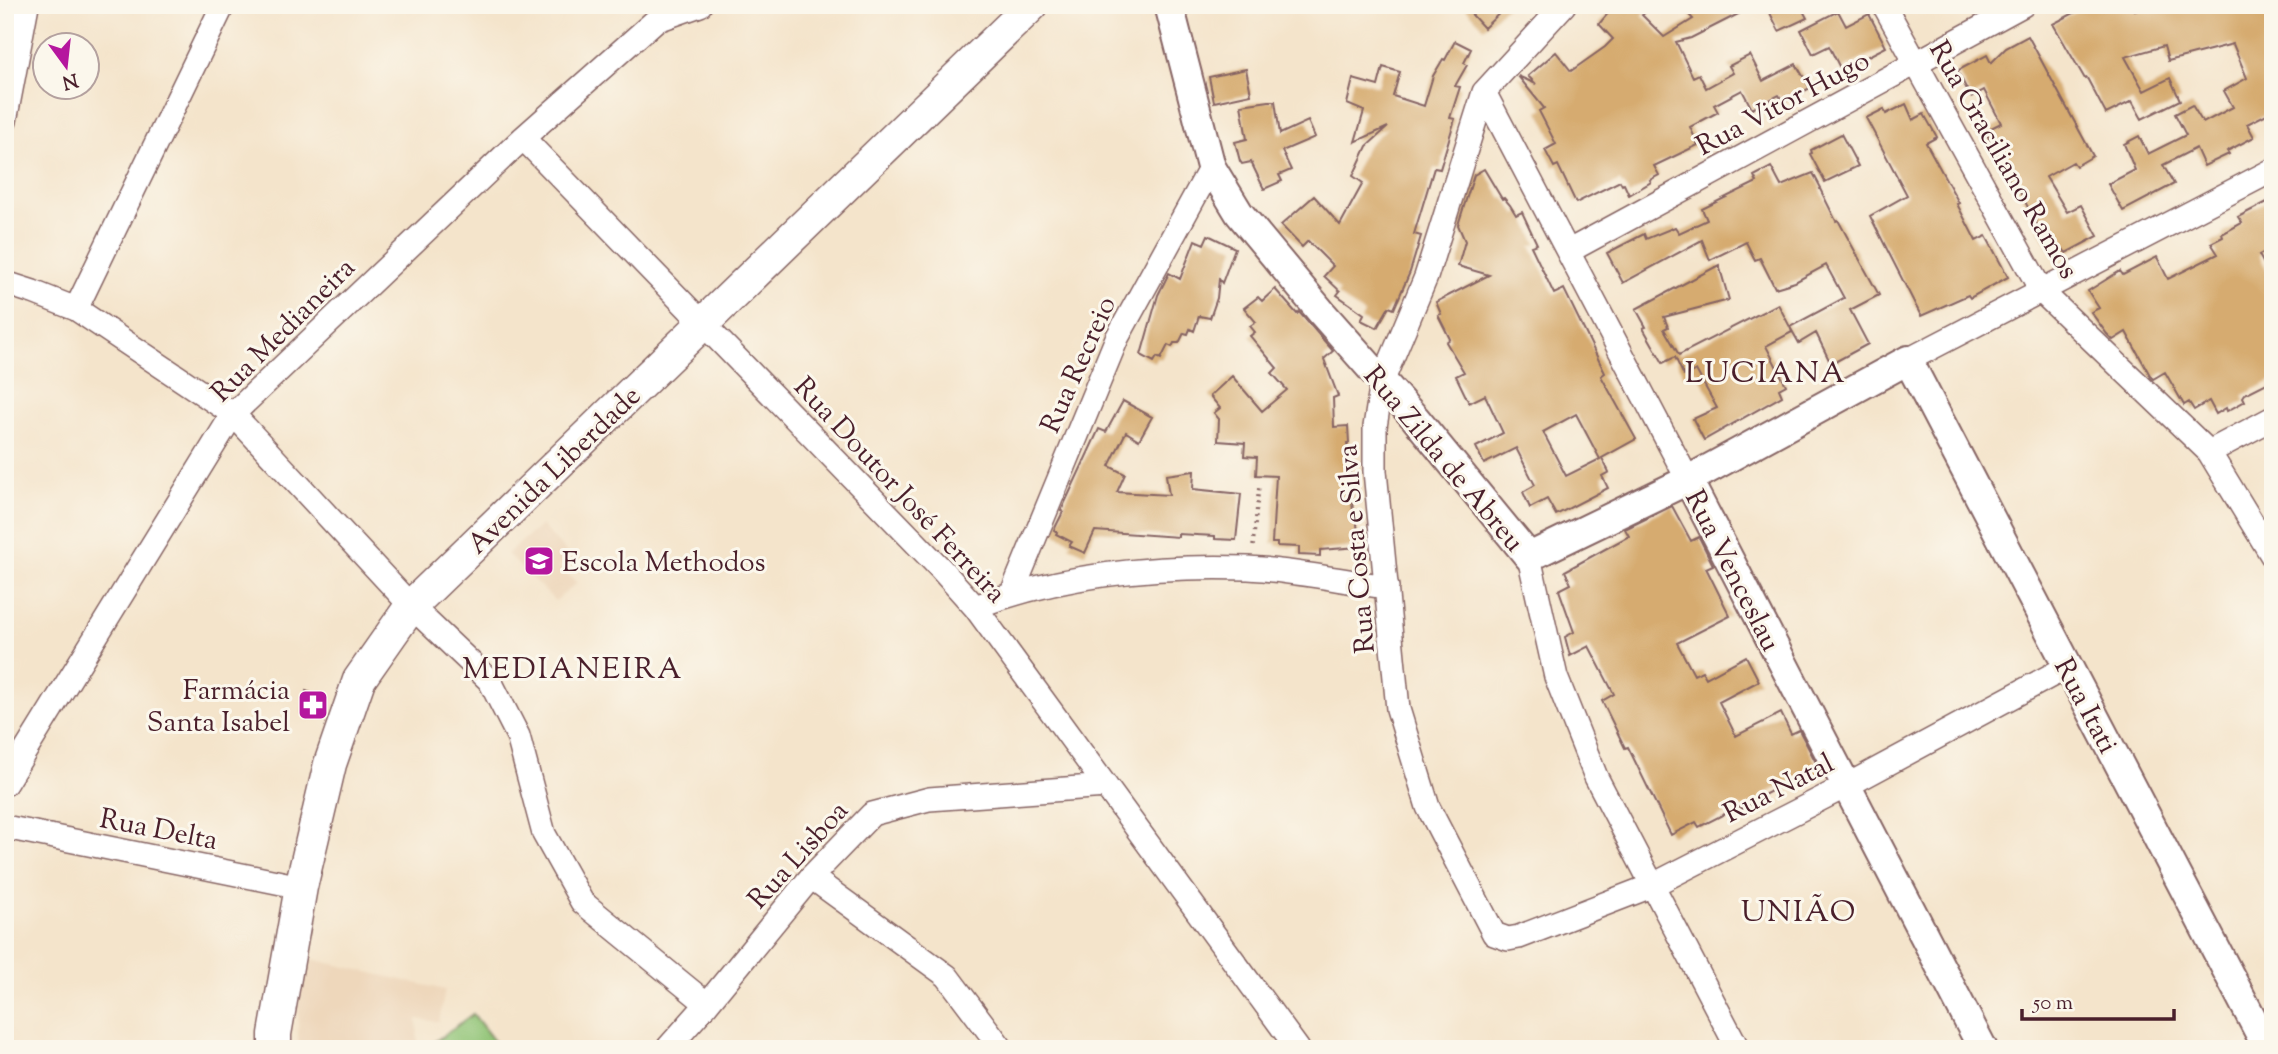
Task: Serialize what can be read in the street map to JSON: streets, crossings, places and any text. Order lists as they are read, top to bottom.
{
  "streets": {
    "main road": ["Avenida Liberdade"],
    "street": [
      "Rua Vitor Hugo",
      "Rua Graciliano Ramos",
      "Rua Medianeira",
      "Rua Recreio",
      "Rua Zilda de Abreu",
      "Rua Doutor José Ferreira",
      "Rua Costa e Silva",
      "Rua Venceslau",
      "Rua Itati",
      "Rua Natal",
      "Rua Delta",
      "Rua Lisboa"
    ]
  },
  "crossings": [
    ["Rua Vitor Hugo", "Rua Graciliano Ramos"],
    ["Rua Vitor Hugo", "Rua Venceslau"],
    ["Rua Medianeira", "Rua Doutor José Ferreira"],
    ["Rua Recreio", "Rua Zilda de Abreu"],
    ["Rua Zilda de Abreu", "Rua Costa e Silva"],
    ["Rua Zilda de Abreu", "Rua Natal"],
    ["Avenida Liberdade", "Rua Doutor José Ferreira"],
    ["Avenida Liberdade", "Rua Delta"],
    ["Rua Doutor José Ferreira", "Rua Lisboa"],
    ["Rua Costa e Silva", "Rua Venceslau"],
    ["Rua Costa e Silva", "Rua Natal"],
    ["Rua Venceslau", "Rua Natal"],
    ["Rua Itati", "Rua Natal"]
  ],
  "districts": ["LUCIANA", "MEDIANEIRA", "UNIÃO"],
  "places": {
    "school or university": ["Escola Methodos"],
    "pharmacy": ["Farmácia Santa Isabel"]
  },
  "scale_bar": "50 m",
  "north": "bottom"
}
